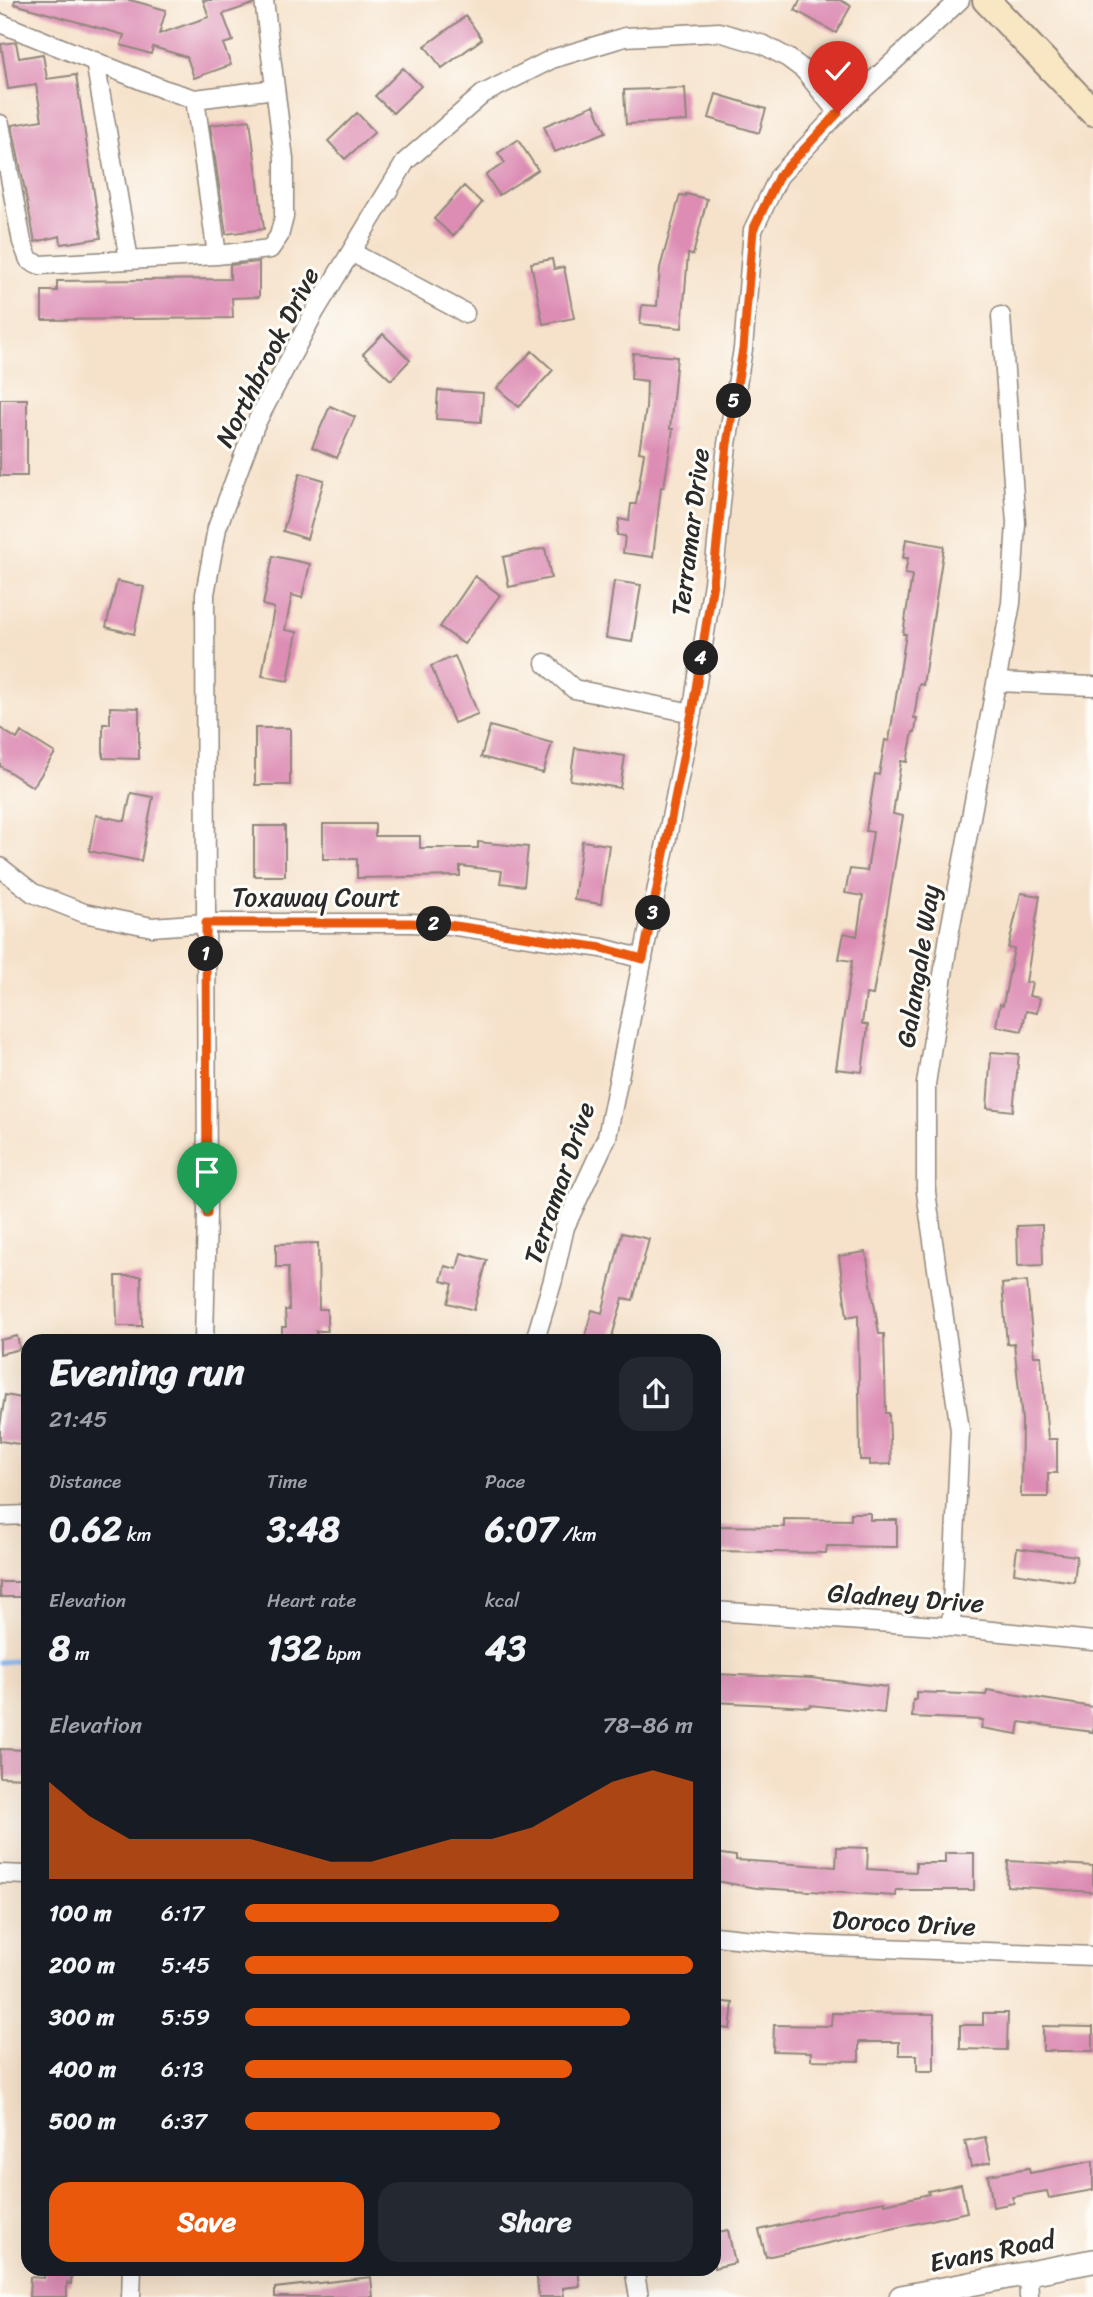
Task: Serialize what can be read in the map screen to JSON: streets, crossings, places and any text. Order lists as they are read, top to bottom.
{
  "streets": {
    "street": [
      "Northbrook Drive",
      "Terramar Drive",
      "Toxaway Court",
      "Galangale Way",
      "Gladney Drive",
      "Doroco Drive",
      "Evans Road"
    ]
  },
  "crossings": [
    ["Northbrook Drive", "Terramar Drive"],
    ["Northbrook Drive", "Toxaway Court"],
    ["Terramar Drive", "Toxaway Court"],
    ["Galangale Way", "Gladney Drive"]
  ],
  "page": {
    "pins": [
      "5",
      "4",
      "3",
      "2",
      "1"
    ],
    "heading": ["Evening run", "21:45"],
    "stats": [
      ["Distance", "0.62 km"],
      ["Time", "3:48"],
      ["Pace", "6:07 /km"],
      ["Elevation", "8 m"],
      ["Heart rate", "132 bpm"],
      ["kcal", "43"]
    ],
    "chart": ["Elevation", "78–86 m"],
    "list": [
      {
        "name": "100 m",
        "note": "6:17"
      },
      {
        "name": "200 m",
        "note": "5:45"
      },
      {
        "name": "300 m",
        "note": "5:59"
      },
      {
        "name": "400 m",
        "note": "6:13"
      },
      {
        "name": "500 m",
        "note": "6:37"
      }
    ],
    "buttons": ["Save", "Share"]
  }
}
